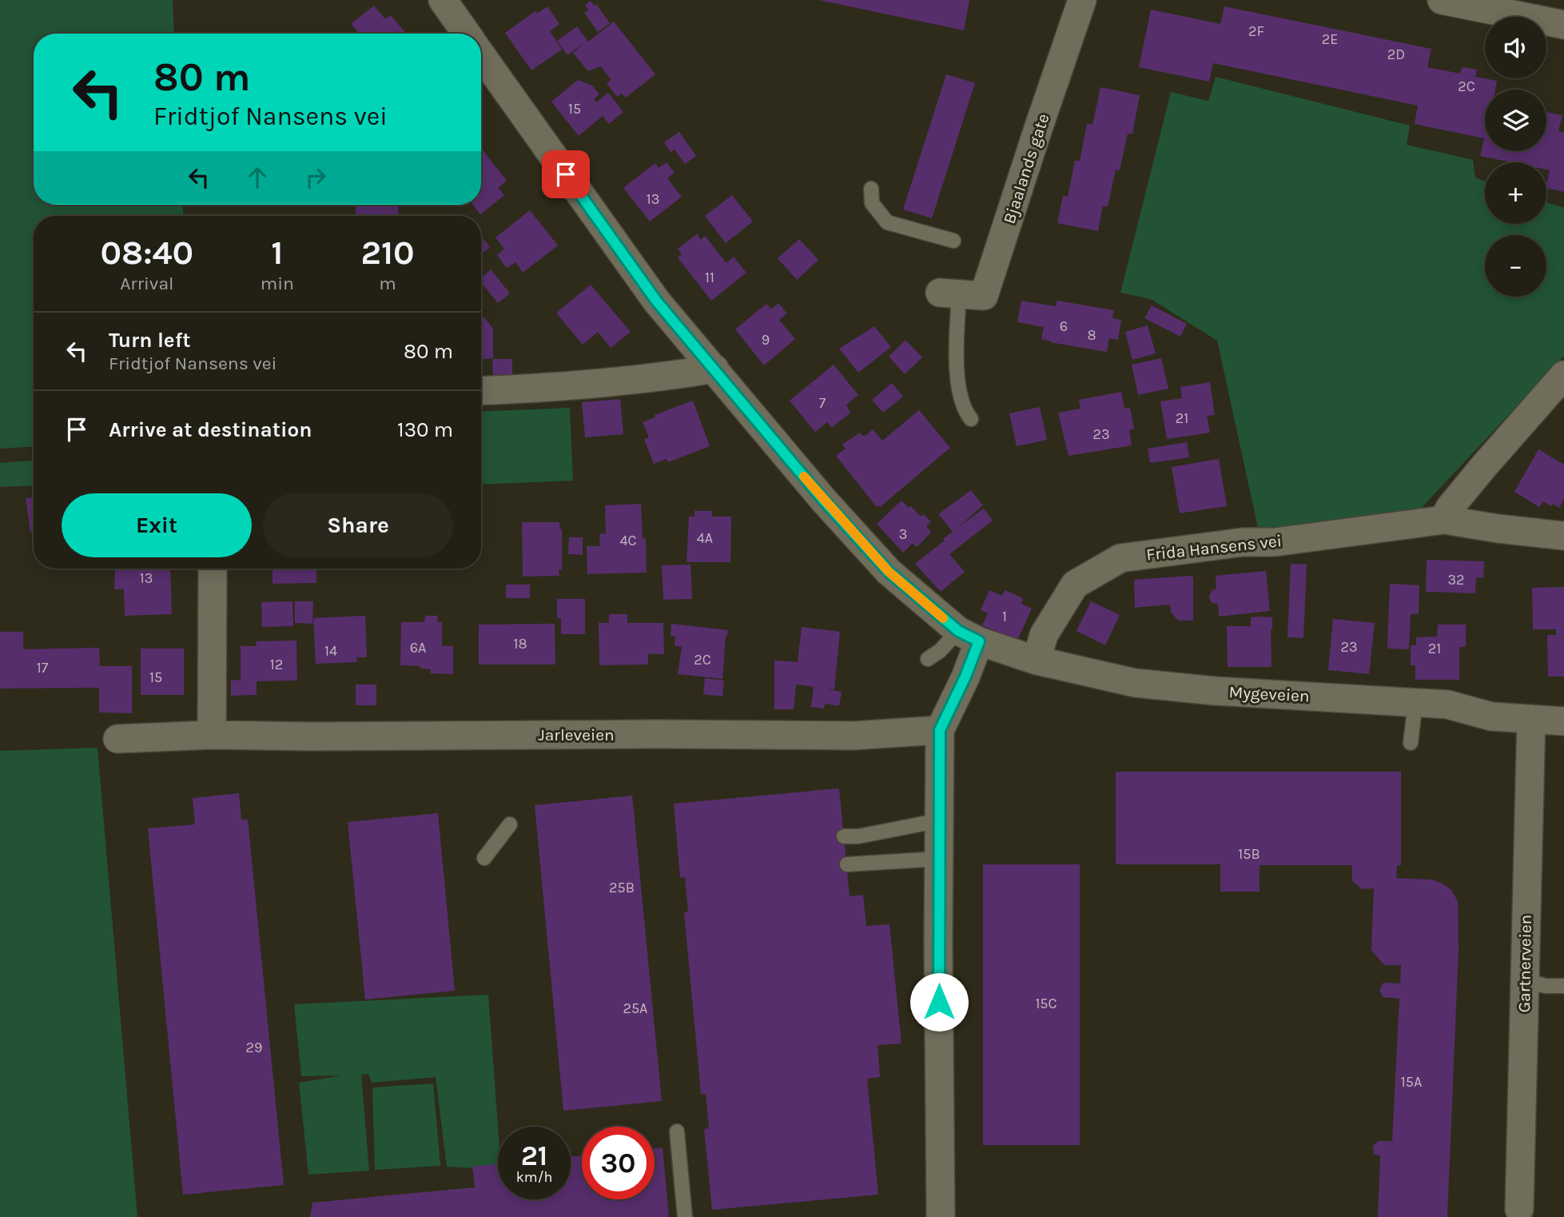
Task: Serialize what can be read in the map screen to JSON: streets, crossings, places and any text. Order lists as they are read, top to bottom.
{
  "streets": {
    "street": [
      "Bjaalands gate",
      "Frida Hansens vei",
      "Mygeveien",
      "Jarleveien",
      "Gartnerveien"
    ]
  },
  "crossings": [
    ["Frida Hansens vei", "Mygeveien"],
    ["Mygeveien", "Gartnerveien"]
  ],
  "house_numbers": [
    "2F",
    "2E",
    "2D",
    "2C",
    "15",
    "13",
    "11",
    "6",
    "8",
    "9",
    "7",
    "21",
    "23",
    "3",
    "4A",
    "4C",
    "13",
    "32",
    "1",
    "18",
    "23",
    "6A",
    "21",
    "14",
    "2C",
    "12",
    "17",
    "15",
    "15B",
    "25B",
    "15C",
    "25A",
    "29",
    "15A"
  ],
  "page": {
    "map_buttons": ["+", "−"],
    "turn": ["80 m", "Fridtjof Nansens vei"],
    "eta": [
      "08:40",
      "Arrival",
      "1",
      "min",
      "210",
      "m"
    ],
    "list": [
      {
        "name": "Turn left",
        "note": "Fridtjof Nansens vei",
        "value": "80 m"
      },
      {
        "name": "Arrive at destination",
        "value": "130 m"
      }
    ],
    "buttons": ["Exit", "Share"],
    "speed": "21 km/h",
    "limit": "30"
  }
}
